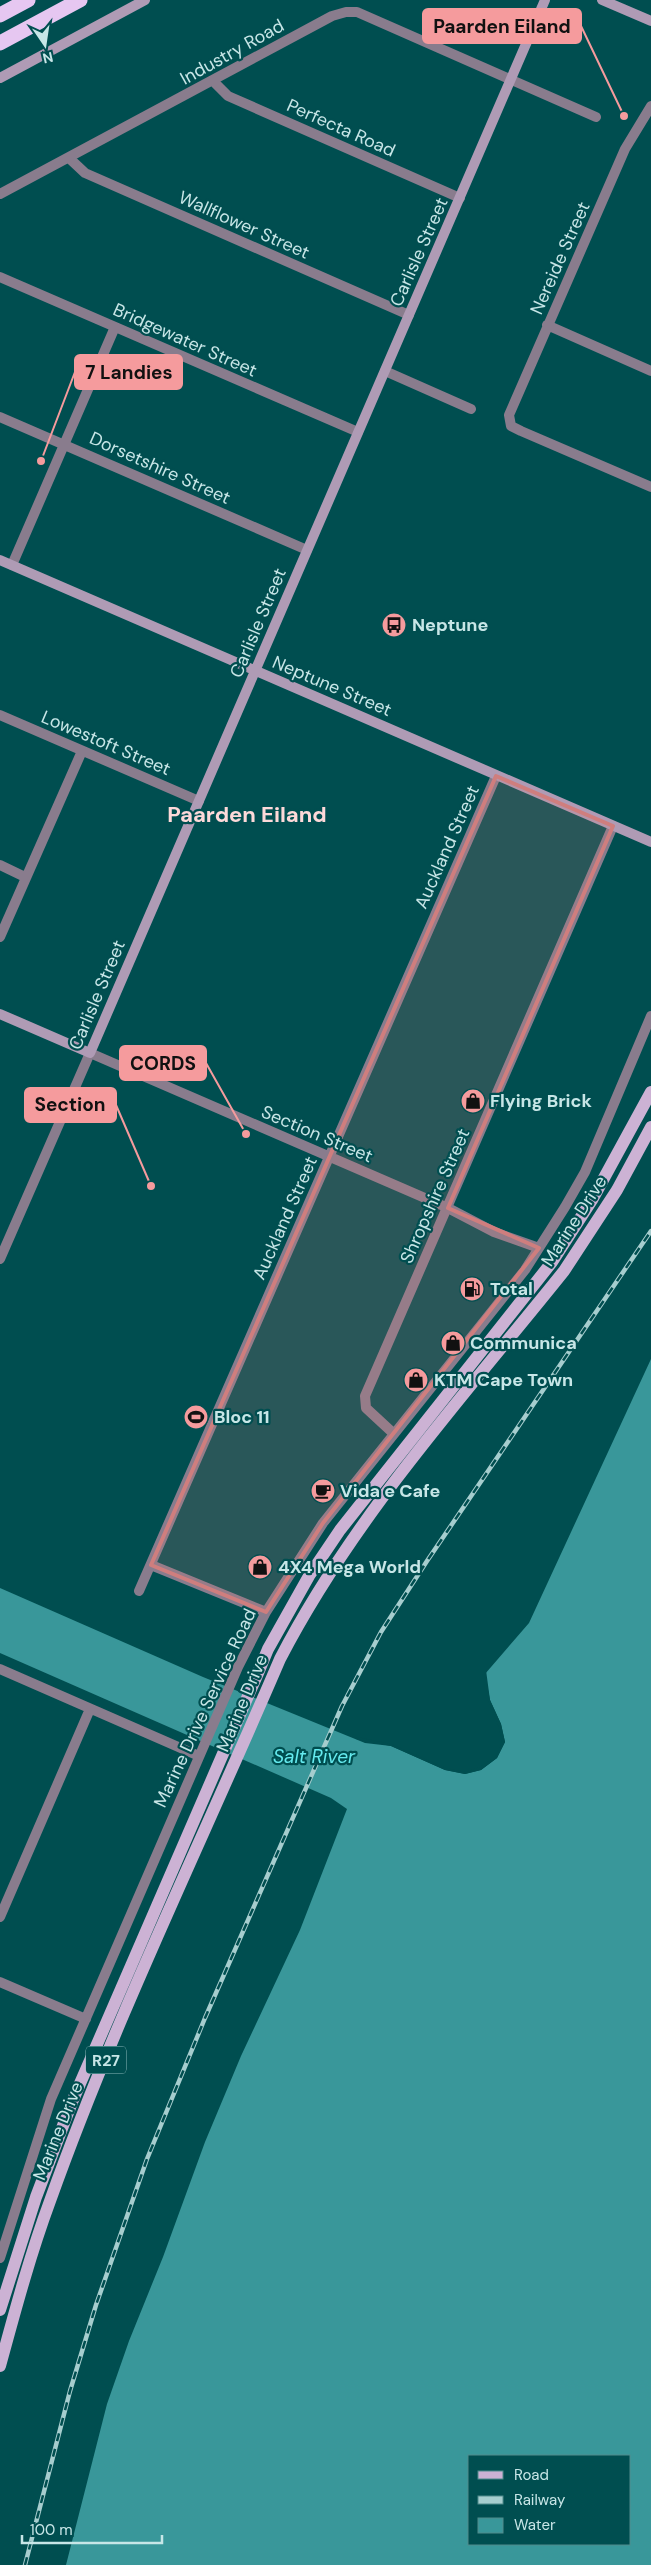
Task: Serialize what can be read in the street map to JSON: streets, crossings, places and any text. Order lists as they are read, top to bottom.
{
  "streets": {
    "main road": ["Marine Drive", "R27"],
    "street": [
      "Industry Road",
      "Perfecta Road",
      "Wallflower Street",
      "Carlisle Street",
      "Nereide Street",
      "Bridgewater Street",
      "Dorsetshire Street",
      "Neptune Street",
      "Lowestoft Street",
      "Auckland Street",
      "Section Street",
      "Shropshire Street",
      "Marine Drive Service Road"
    ]
  },
  "crossings": [
    ["Industry Road", "Perfecta Road"],
    ["Industry Road", "Wallflower Street"],
    ["Industry Road", "Carlisle Street"],
    ["Perfecta Road", "Carlisle Street"],
    ["Wallflower Street", "Carlisle Street"],
    ["Carlisle Street", "Bridgewater Street"],
    ["Carlisle Street", "Dorsetshire Street"],
    ["Carlisle Street", "Neptune Street"],
    ["Carlisle Street", "Lowestoft Street"],
    ["Carlisle Street", "Section Street"],
    ["Neptune Street", "Auckland Street"],
    ["Neptune Street", "Shropshire Street"],
    ["Auckland Street", "Section Street"],
    ["Section Street", "Shropshire Street"],
    ["Section Street", "Marine Drive Service Road"],
    ["Shropshire Street", "Marine Drive Service Road"]
  ],
  "districts": ["Paarden Eiland"],
  "water": ["Salt River"],
  "places": {
    "other": [
      "Paarden Eiland",
      "7 Landies",
      "CORDS",
      "Section"
    ],
    "bus stop": ["Neptune"],
    "shop": [
      "Flying Brick",
      "Communica",
      "KTM Cape Town",
      "4X4 Mega World"
    ],
    "fuel station": ["Total"],
    "sports": ["Bloc 11"],
    "cafe": ["Vida e Cafe"]
  },
  "legend": ["Road", "Railway", "Water"],
  "scale_bar": "100 m",
  "north": "bottom"
}
